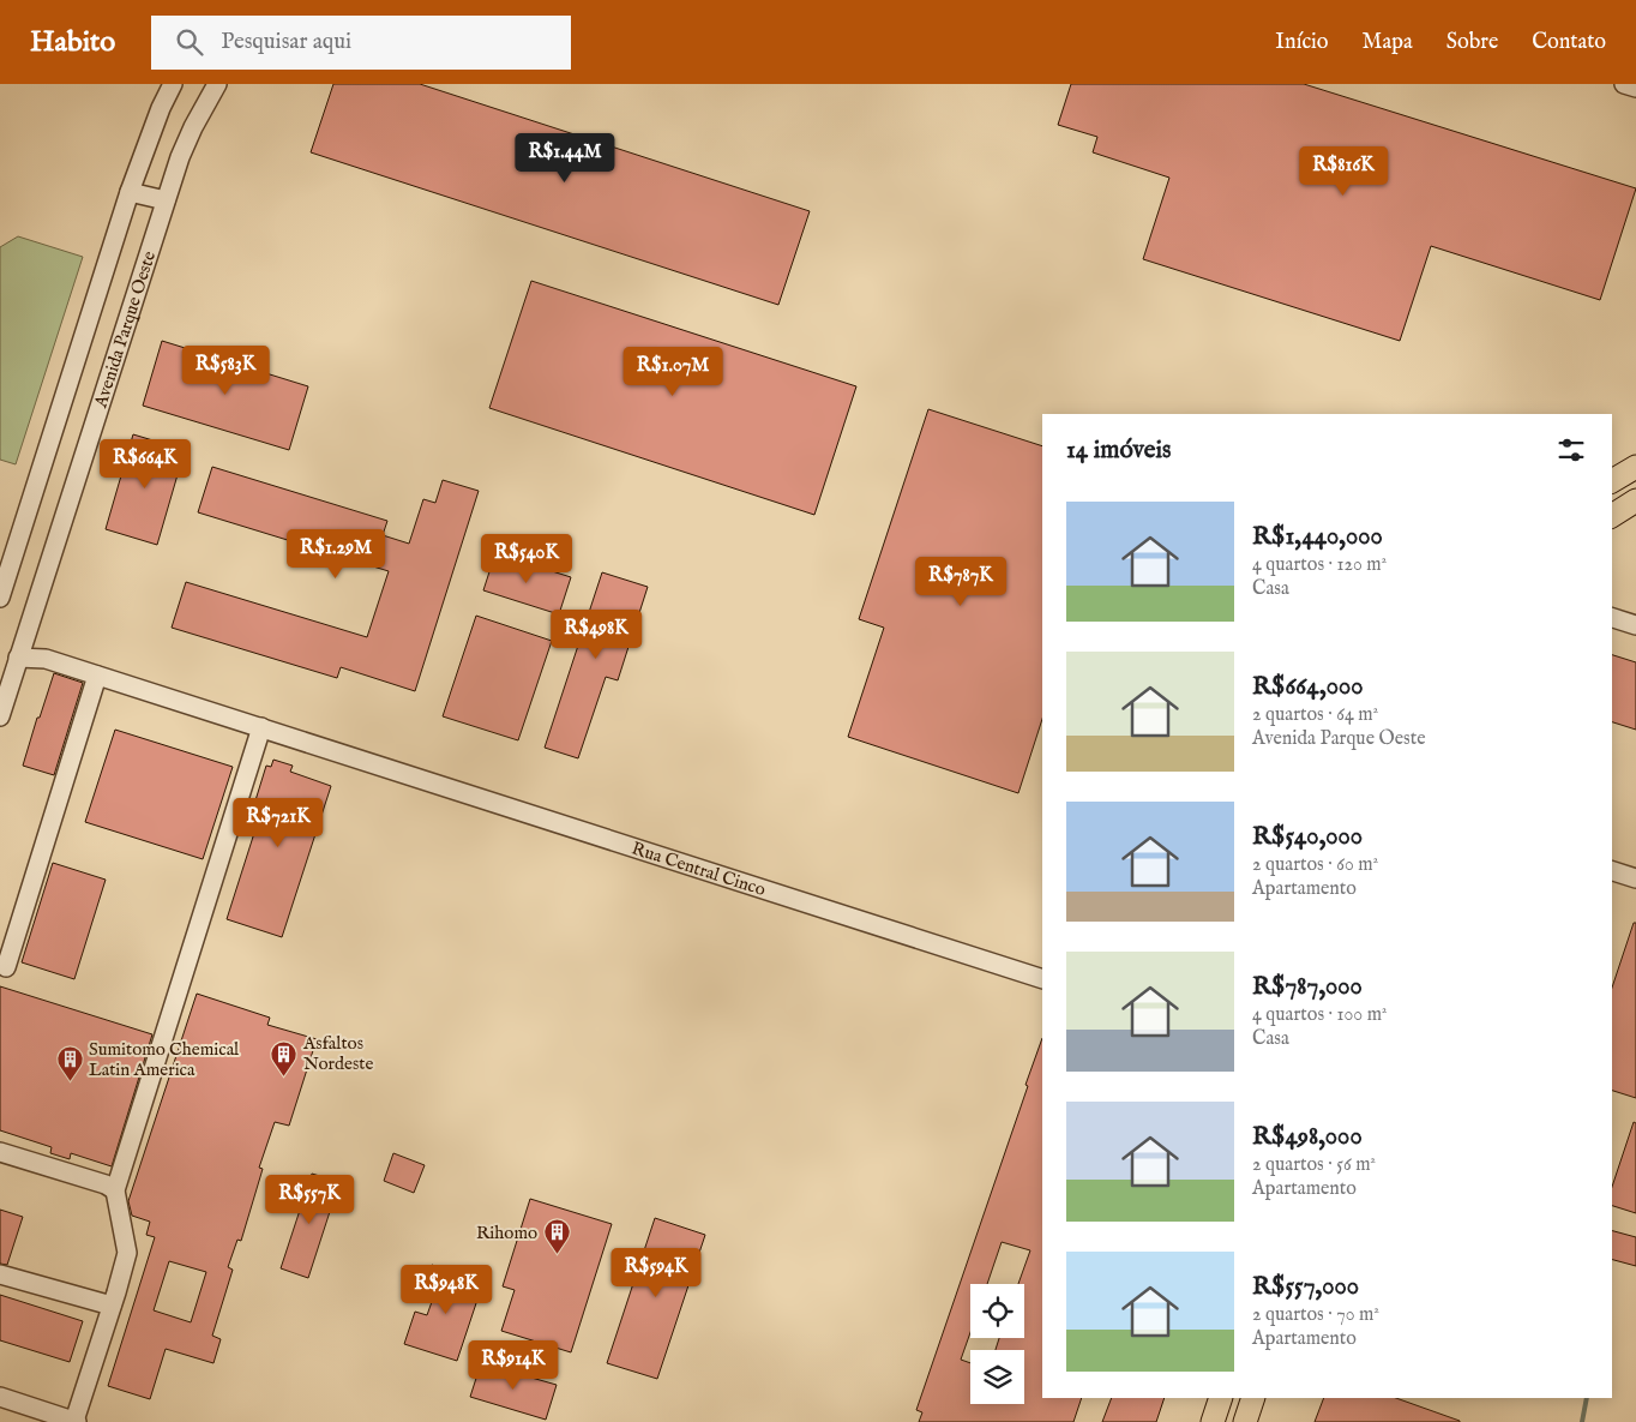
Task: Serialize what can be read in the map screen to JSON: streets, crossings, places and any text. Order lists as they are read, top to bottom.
{
  "streets": {
    "street": ["Avenida Parque Oeste", "Rua Central Cinco"]
  },
  "crossings": [
    ["Avenida Parque Oeste", "Rua Central Cinco"]
  ],
  "places": {
    "building": ["Asfaltos Nordeste", "Sumitomo Chemical Latin America", "Rihomo"]
  },
  "page": {
    "header": "Habito",
    "search": "Pesquisar aqui",
    "nav": [
      "Início",
      "Mapa",
      "Sobre",
      "Contato"
    ],
    "price": [
      "R$1.44M",
      "R$816K",
      "R$583K",
      "R$1.07M",
      "R$664K",
      "R$1.29M",
      "R$540K",
      "R$787K",
      "R$498K",
      "R$721K",
      "R$557K",
      "R$594K",
      "R$948K",
      "R$914K"
    ],
    "heading": "14 imóveis",
    "list": [
      {
        "name": "R$1,440,000",
        "note": "4 quartos · 120 m² · Casa"
      },
      {
        "name": "R$664,000",
        "note": "2 quartos · 64 m² · Avenida Parque Oeste"
      },
      {
        "name": "R$540,000",
        "note": "2 quartos · 60 m² · Apartamento"
      },
      {
        "name": "R$787,000",
        "note": "4 quartos · 100 m² · Casa"
      },
      {
        "name": "R$498,000",
        "note": "2 quartos · 56 m² · Apartamento"
      },
      {
        "name": "R$557,000",
        "note": "2 quartos · 70 m² · Apartamento"
      }
    ]
  }
}
